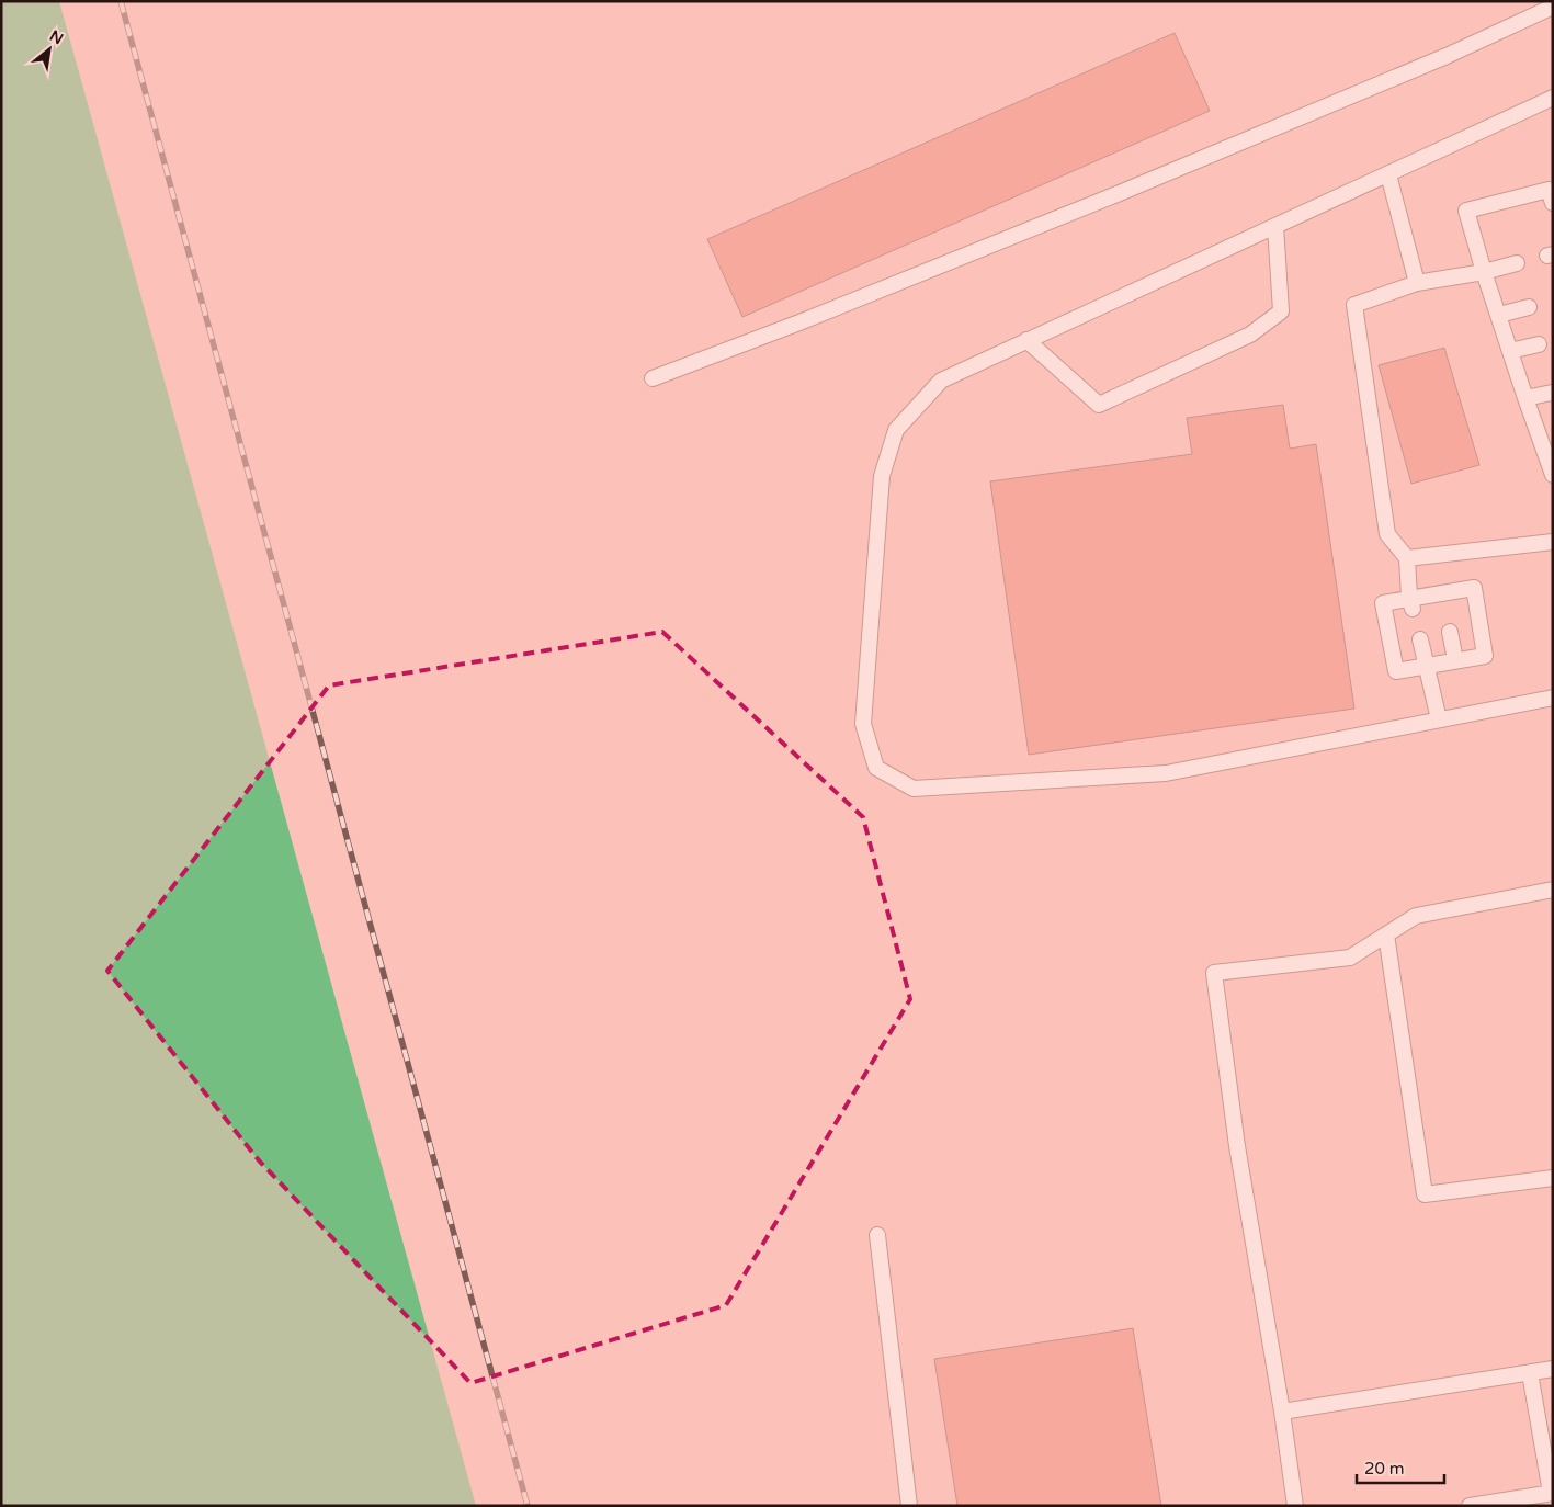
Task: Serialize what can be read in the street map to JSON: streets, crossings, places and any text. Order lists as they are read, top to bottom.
{
  "scale_bar": "20 m",
  "north": "top right"
}
